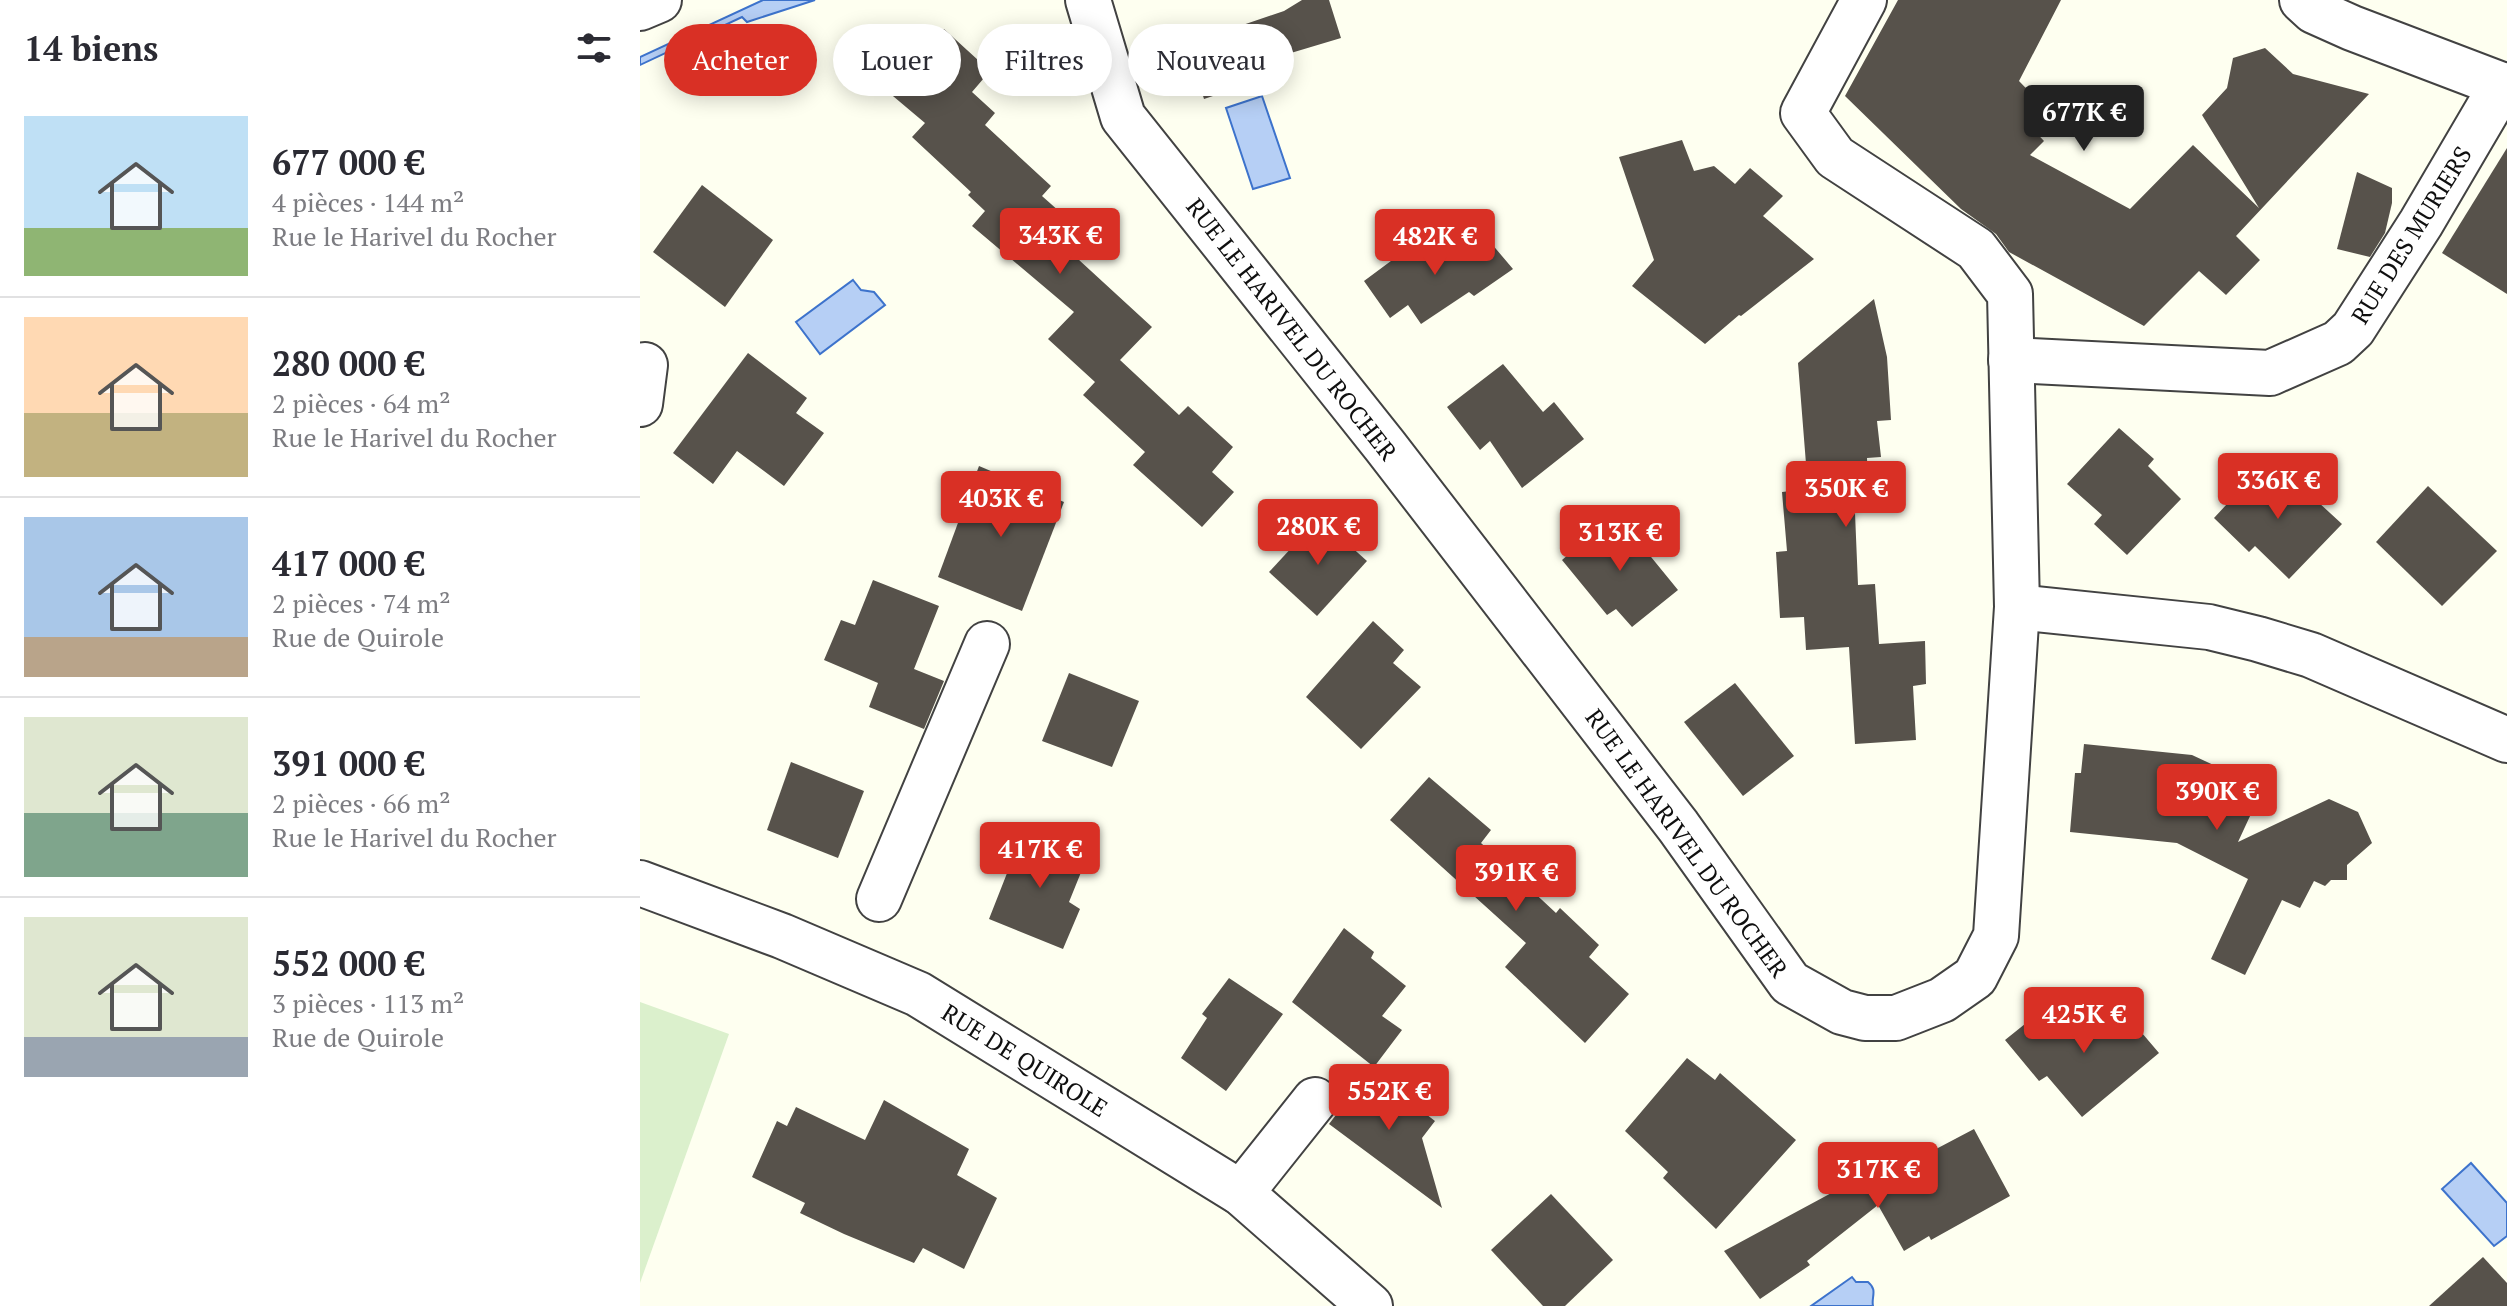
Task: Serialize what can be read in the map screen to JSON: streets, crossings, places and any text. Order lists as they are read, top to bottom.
{
  "streets": {
    "street": ["RUE DES MURIERS", "RUE LE HARIVEL DU ROCHER", "RUE DE QUIROLE"]
  },
  "crossings": [
    ["RUE DES MURIERS", "RUE LE HARIVEL DU ROCHER"]
  ],
  "page": {
    "heading": "14 biens",
    "chip": [
      "Acheter",
      "Louer",
      "Filtres",
      "Nouveau"
    ],
    "price": [
      "677K €",
      "343K €",
      "482K €",
      "336K €",
      "350K €",
      "403K €",
      "280K €",
      "313K €",
      "390K €",
      "417K €",
      "391K €",
      "425K €",
      "552K €",
      "317K €"
    ],
    "list": [
      {
        "name": "677 000 €",
        "note": "4 pièces · 144 m² · Rue le Harivel du Rocher"
      },
      {
        "name": "280 000 €",
        "note": "2 pièces · 64 m² · Rue le Harivel du Rocher"
      },
      {
        "name": "417 000 €",
        "note": "2 pièces · 74 m² · Rue de Quirole"
      },
      {
        "name": "391 000 €",
        "note": "2 pièces · 66 m² · Rue le Harivel du Rocher"
      },
      {
        "name": "552 000 €",
        "note": "3 pièces · 113 m² · Rue de Quirole"
      }
    ]
  }
}
